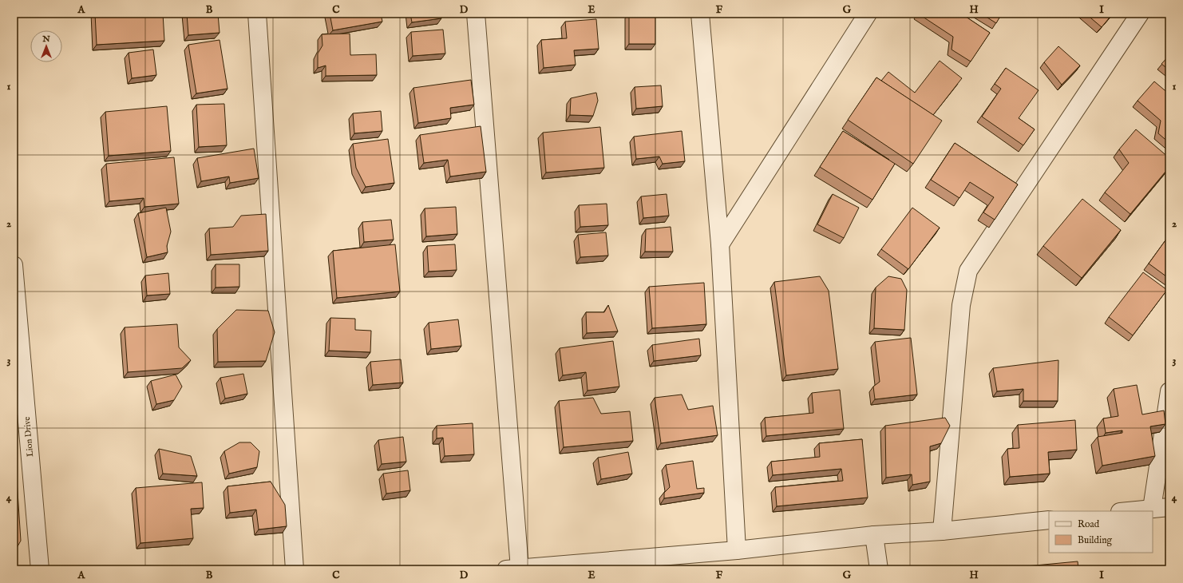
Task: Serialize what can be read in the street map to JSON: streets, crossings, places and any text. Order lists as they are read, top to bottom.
{
  "streets": {
    "street": ["Lion Drive"]
  },
  "legend": ["Road", "Building"],
  "north": "top",
  "grid": {
    "columns": [
      "A",
      "B",
      "C",
      "D",
      "E",
      "F",
      "G",
      "H",
      "I"
    ],
    "rows": [
      "1",
      "2",
      "3",
      "4"
    ]
  }
}
